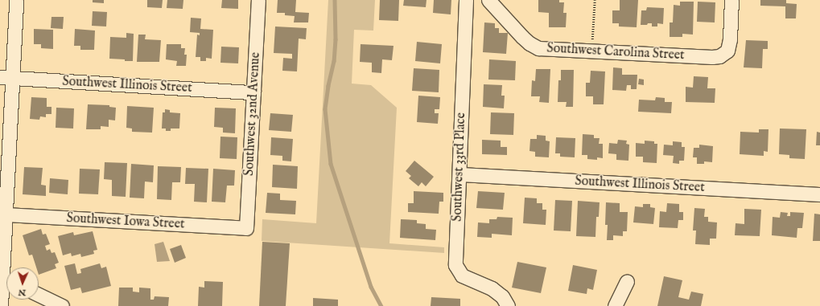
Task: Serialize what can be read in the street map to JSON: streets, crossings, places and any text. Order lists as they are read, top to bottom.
{
  "streets": {
    "street": [
      "Southwest Carolina Street",
      "Southwest Illinois Street",
      "Southwest 32nd Avenue",
      "Southwest 33rd Place",
      "Southwest Iowa Street"
    ]
  },
  "crossings": [
    ["Southwest Illinois Street", "Southwest 32nd Avenue"],
    ["Southwest Illinois Street", "Southwest 33rd Place"],
    ["Southwest 32nd Avenue", "Southwest Iowa Street"]
  ],
  "north": "bottom"
}
